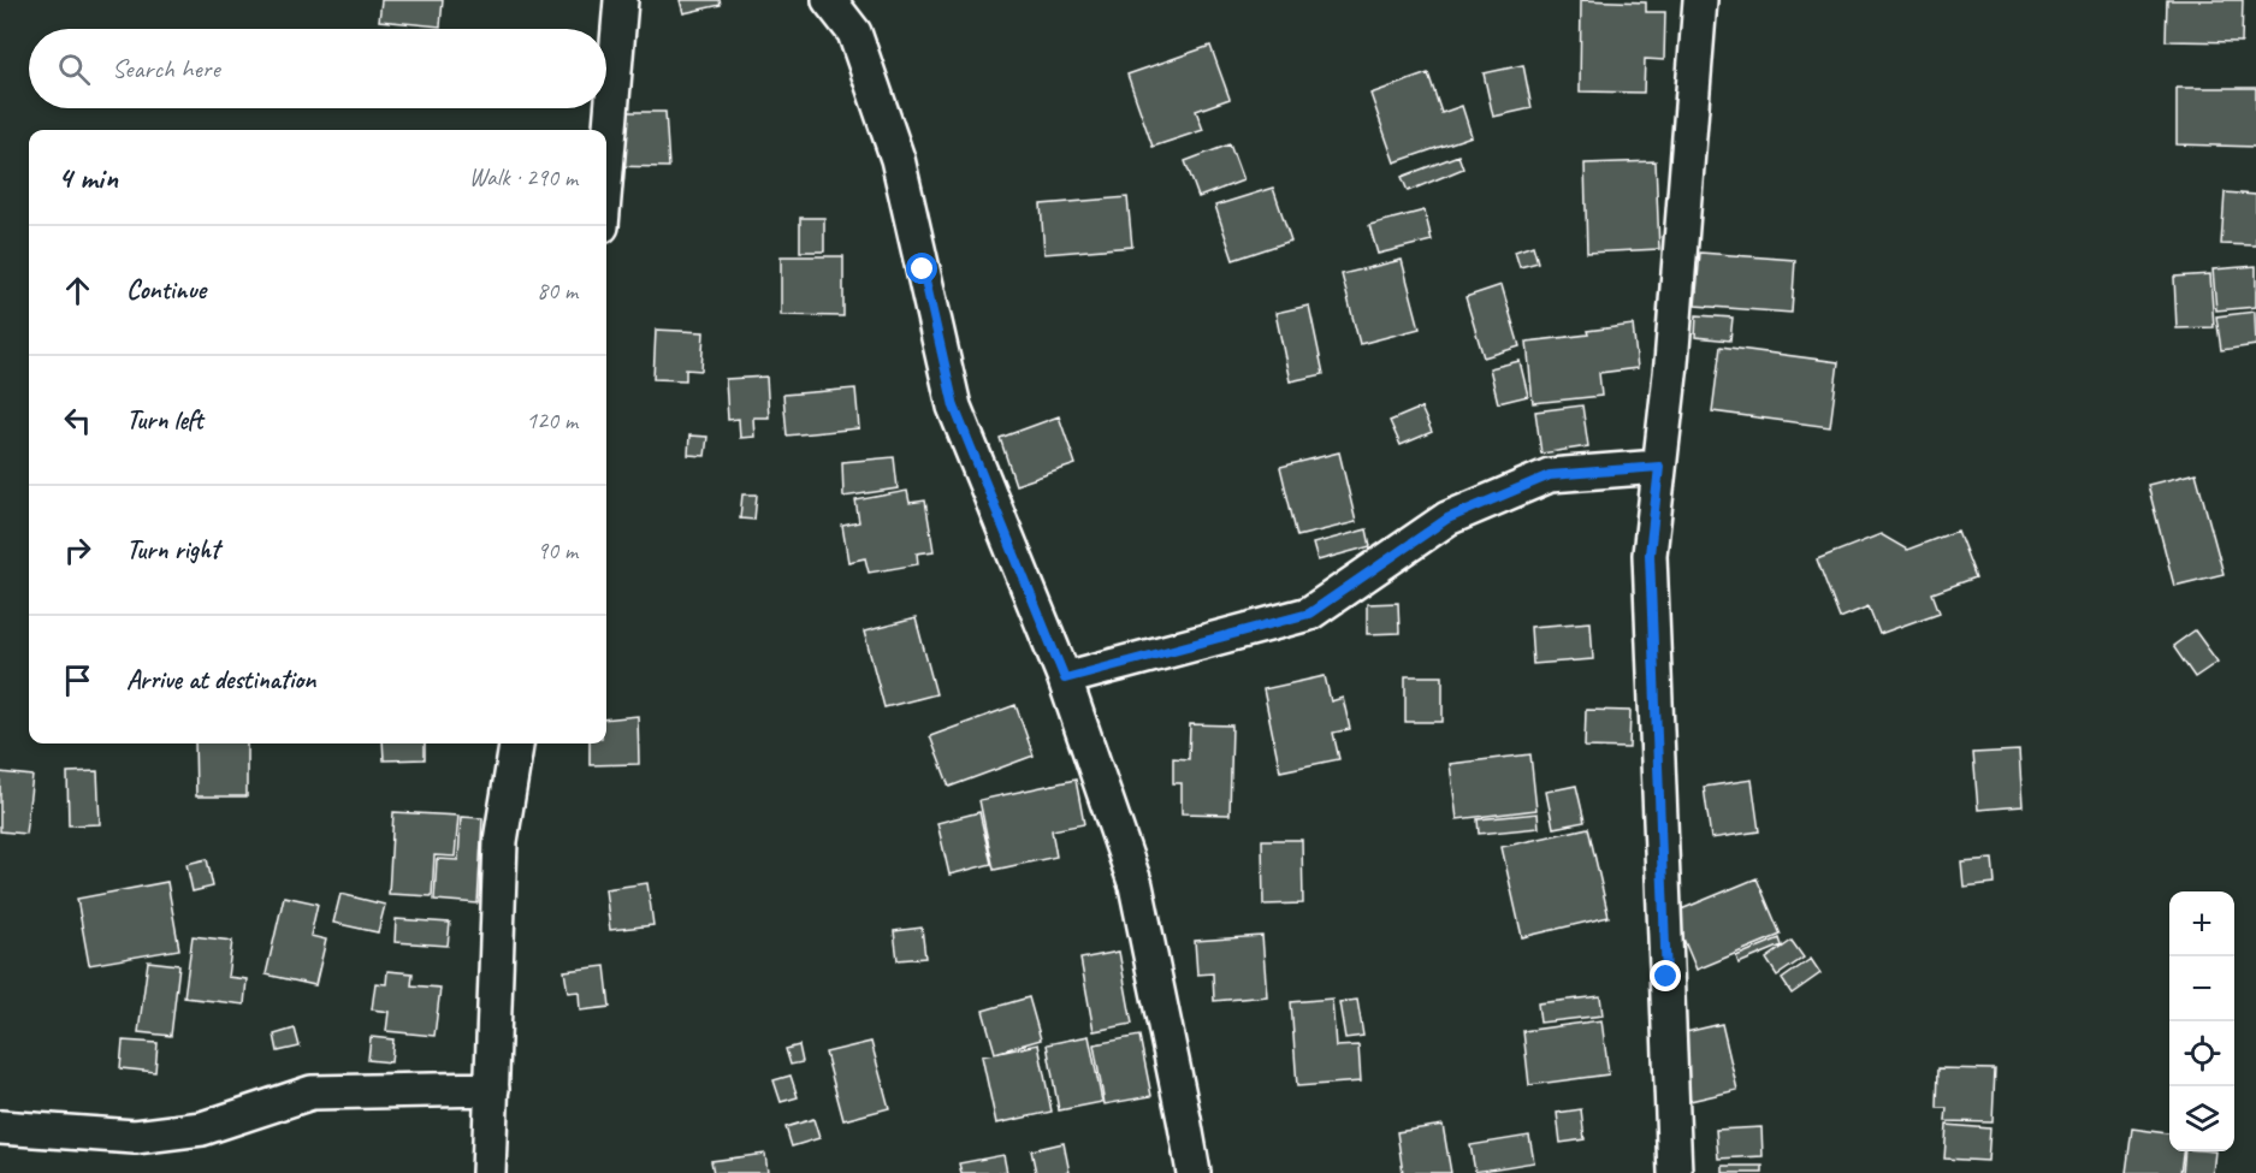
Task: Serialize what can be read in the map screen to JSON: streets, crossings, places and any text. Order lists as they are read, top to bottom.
{
  "page": {
    "search": "Search here",
    "heading": ["4 min", "Walk · 290 m"],
    "list": [
      ["Continue", "80 m"],
      ["Turn left", "120 m"],
      ["Turn right", "90 m"],
      "Arrive at destination"
    ],
    "map_buttons": ["+", "−"]
  }
}
